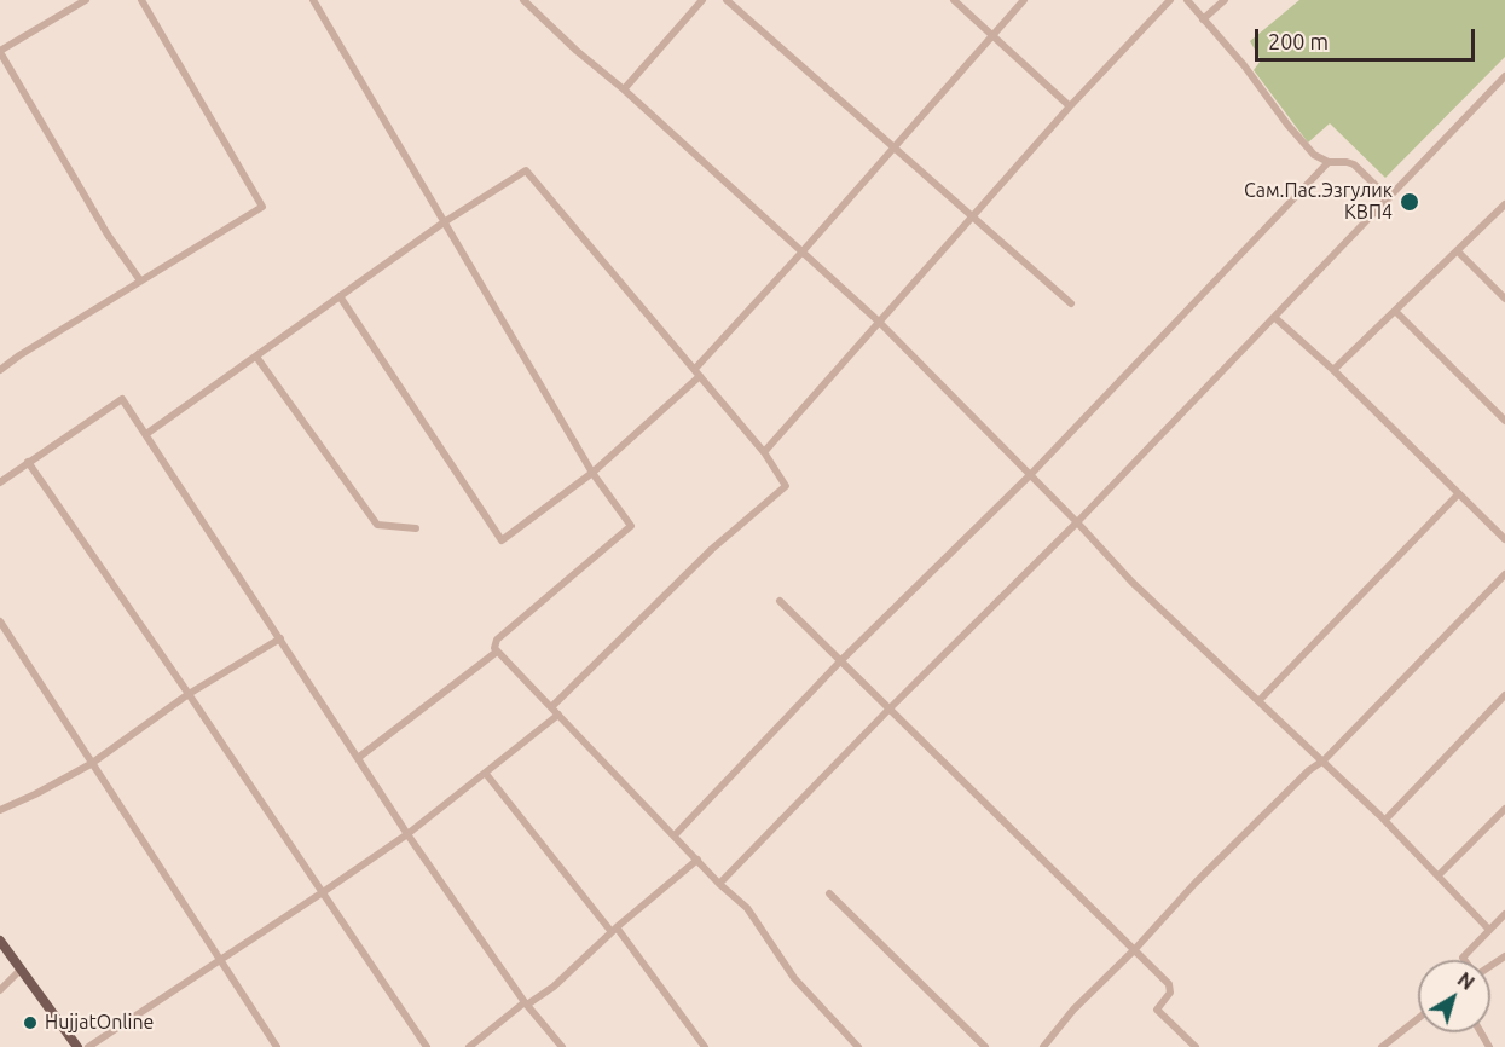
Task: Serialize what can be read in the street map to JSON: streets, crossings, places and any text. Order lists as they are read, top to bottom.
{
  "places": ["Сам.Пас.Эзгулик КВП4", "HujjatOnline"],
  "scale_bar": "200 m",
  "north": "top right"
}
